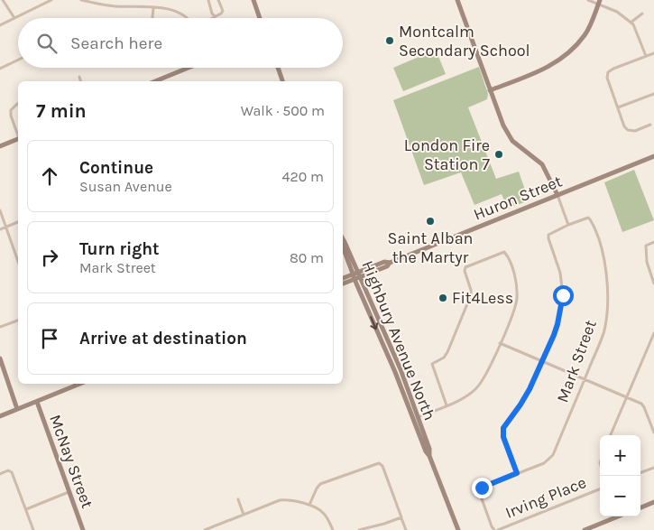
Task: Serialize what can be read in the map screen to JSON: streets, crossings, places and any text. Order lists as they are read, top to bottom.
{
  "streets": {
    "main road": ["Huron Street", "Highbury Avenue North", "McNay Street"],
    "street": ["Mark Street", "Irving Place"]
  },
  "crossings": [
    ["Huron Street", "Highbury Avenue North"],
    ["Mark Street", "Irving Place"]
  ],
  "places": [
    "Montcalm Secondary School",
    "London Fire Station 7",
    "Saint Alban the Martyr",
    "Fit4Less"
  ],
  "page": {
    "search": "Search here",
    "heading": ["7 min", "Walk · 500 m"],
    "list": [
      ["Continue", "Susan Avenue", "420 m"],
      ["Turn right", "Mark Street", "80 m"],
      "Arrive at destination"
    ],
    "map_buttons": ["+", "−"]
  }
}
